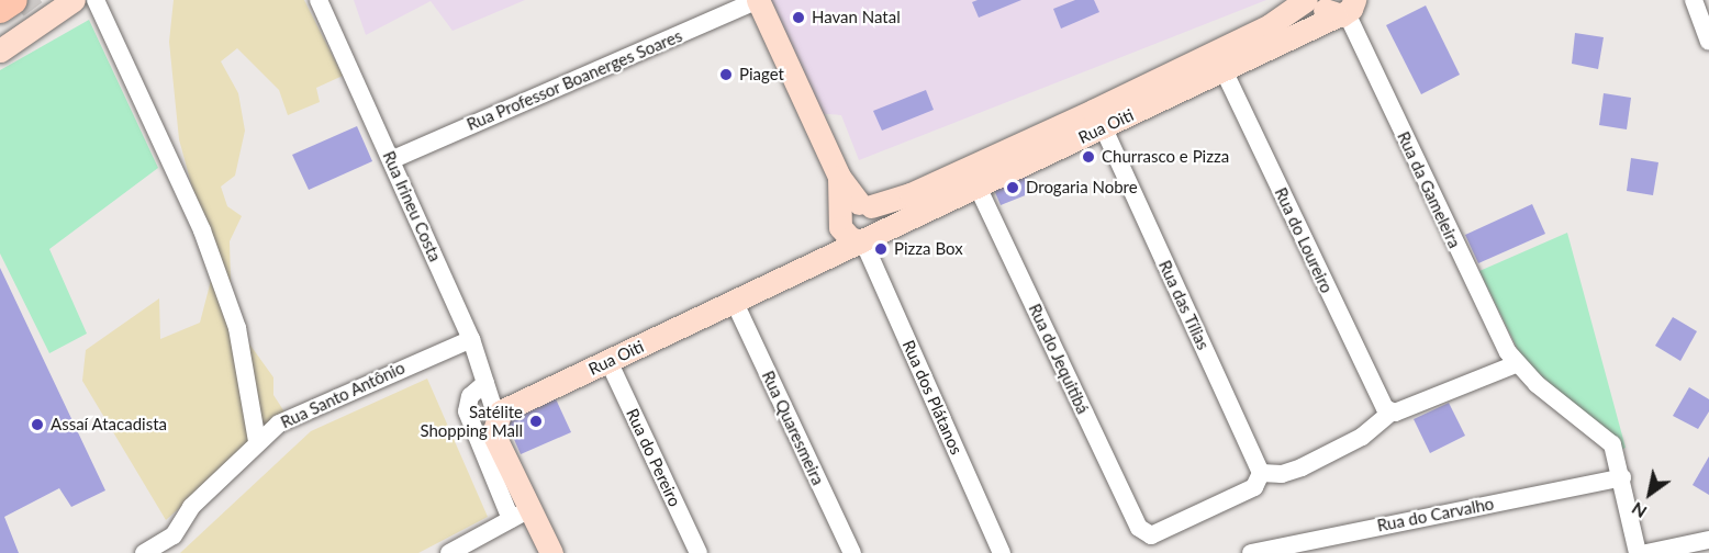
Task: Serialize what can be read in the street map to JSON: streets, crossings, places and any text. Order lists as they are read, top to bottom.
{
  "streets": {
    "main road": ["Rua Oiti"],
    "street": [
      "Rua Professor Boanerges Soares",
      "Rua da Gameleira",
      "Rua Irineu Costa",
      "Rua do Loureiro",
      "Rua das Tílias",
      "Rua do Jequitibá",
      "Rua Santo Antônio",
      "Rua dos Plátanos",
      "Rua Quaresmeira",
      "Rua do Pereiro",
      "Rua do Carvalho"
    ]
  },
  "crossings": [
    ["Rua Professor Boanerges Soares", "Rua Irineu Costa"],
    ["Rua Oiti", "Rua da Gameleira"],
    ["Rua Oiti", "Rua Irineu Costa"],
    ["Rua Oiti", "Rua do Loureiro"],
    ["Rua Oiti", "Rua das Tílias"],
    ["Rua Oiti", "Rua do Jequitibá"],
    ["Rua Oiti", "Rua dos Plátanos"],
    ["Rua Oiti", "Rua Quaresmeira"],
    ["Rua Oiti", "Rua do Pereiro"],
    ["Rua Irineu Costa", "Rua Santo Antônio"],
    ["Rua das Tílias", "Rua do Jequitibá"]
  ],
  "places": [
    "Havan Natal",
    "Piaget",
    "Churrasco e Pizza",
    "Drogaria Nobre",
    "Pizza Box",
    "Satélite Shopping Mall",
    "Assaí Atacadista"
  ],
  "north": "bottom left"
}
